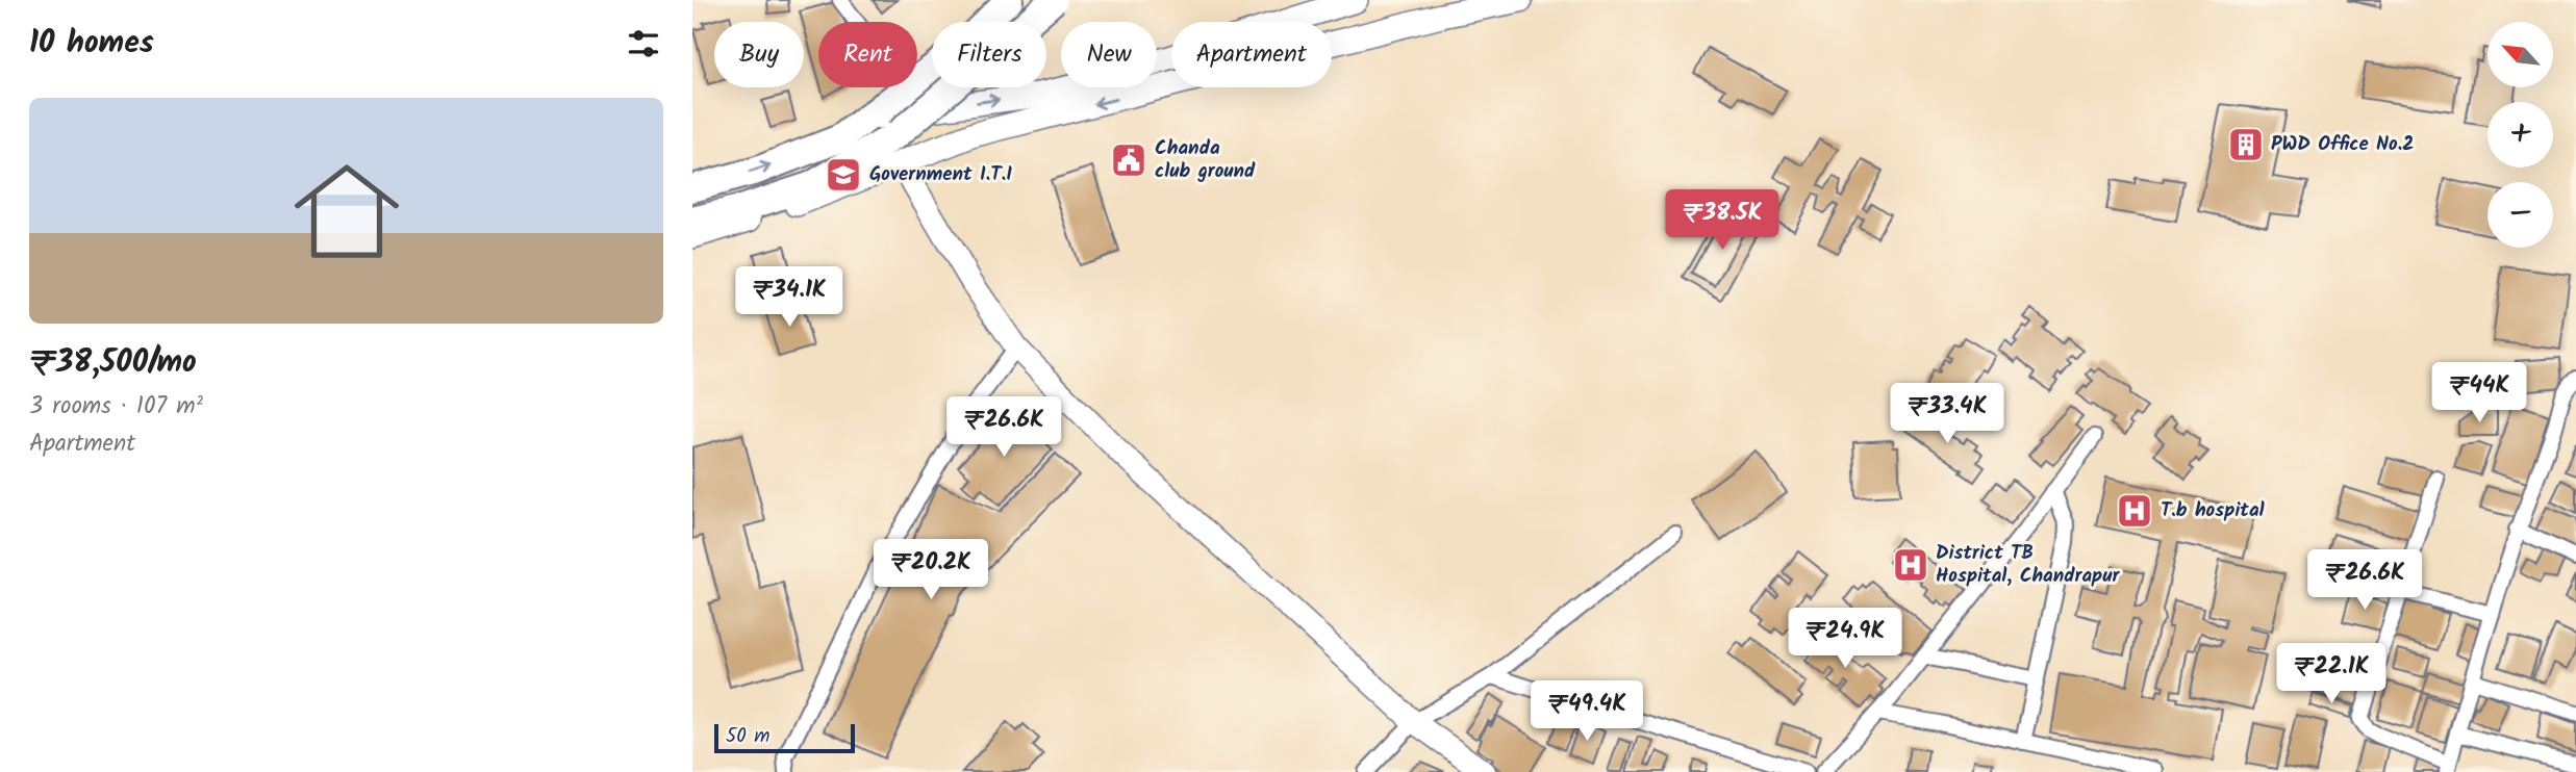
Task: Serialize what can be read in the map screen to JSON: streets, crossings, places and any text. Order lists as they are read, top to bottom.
{
  "places": {
    "building": ["PWD Office No.2"],
    "public building": ["Chanda club ground"],
    "school or university": ["Government I.T.I"],
    "hospital": ["T.b hospital", "District TB Hospital, Chandrapur"]
  },
  "scale_bar": "50 m",
  "north": "top left",
  "page": {
    "heading": "10 homes",
    "map_buttons": ["+", "−"],
    "chip": [
      "Buy",
      "Rent",
      "Filters",
      "New",
      "Apartment"
    ],
    "list": [
      {
        "name": "₹38,500/mo",
        "note": "3 rooms · 107 m² · Apartment"
      }
    ],
    "price": [
      "₹38.5K",
      "₹34.1K",
      "₹44K",
      "₹33.4K",
      "₹26.6K",
      "₹20.2K",
      "₹26.6K",
      "₹24.9K",
      "₹22.1K",
      "₹49.4K"
    ],
    "scale": "50 m"
  }
}
